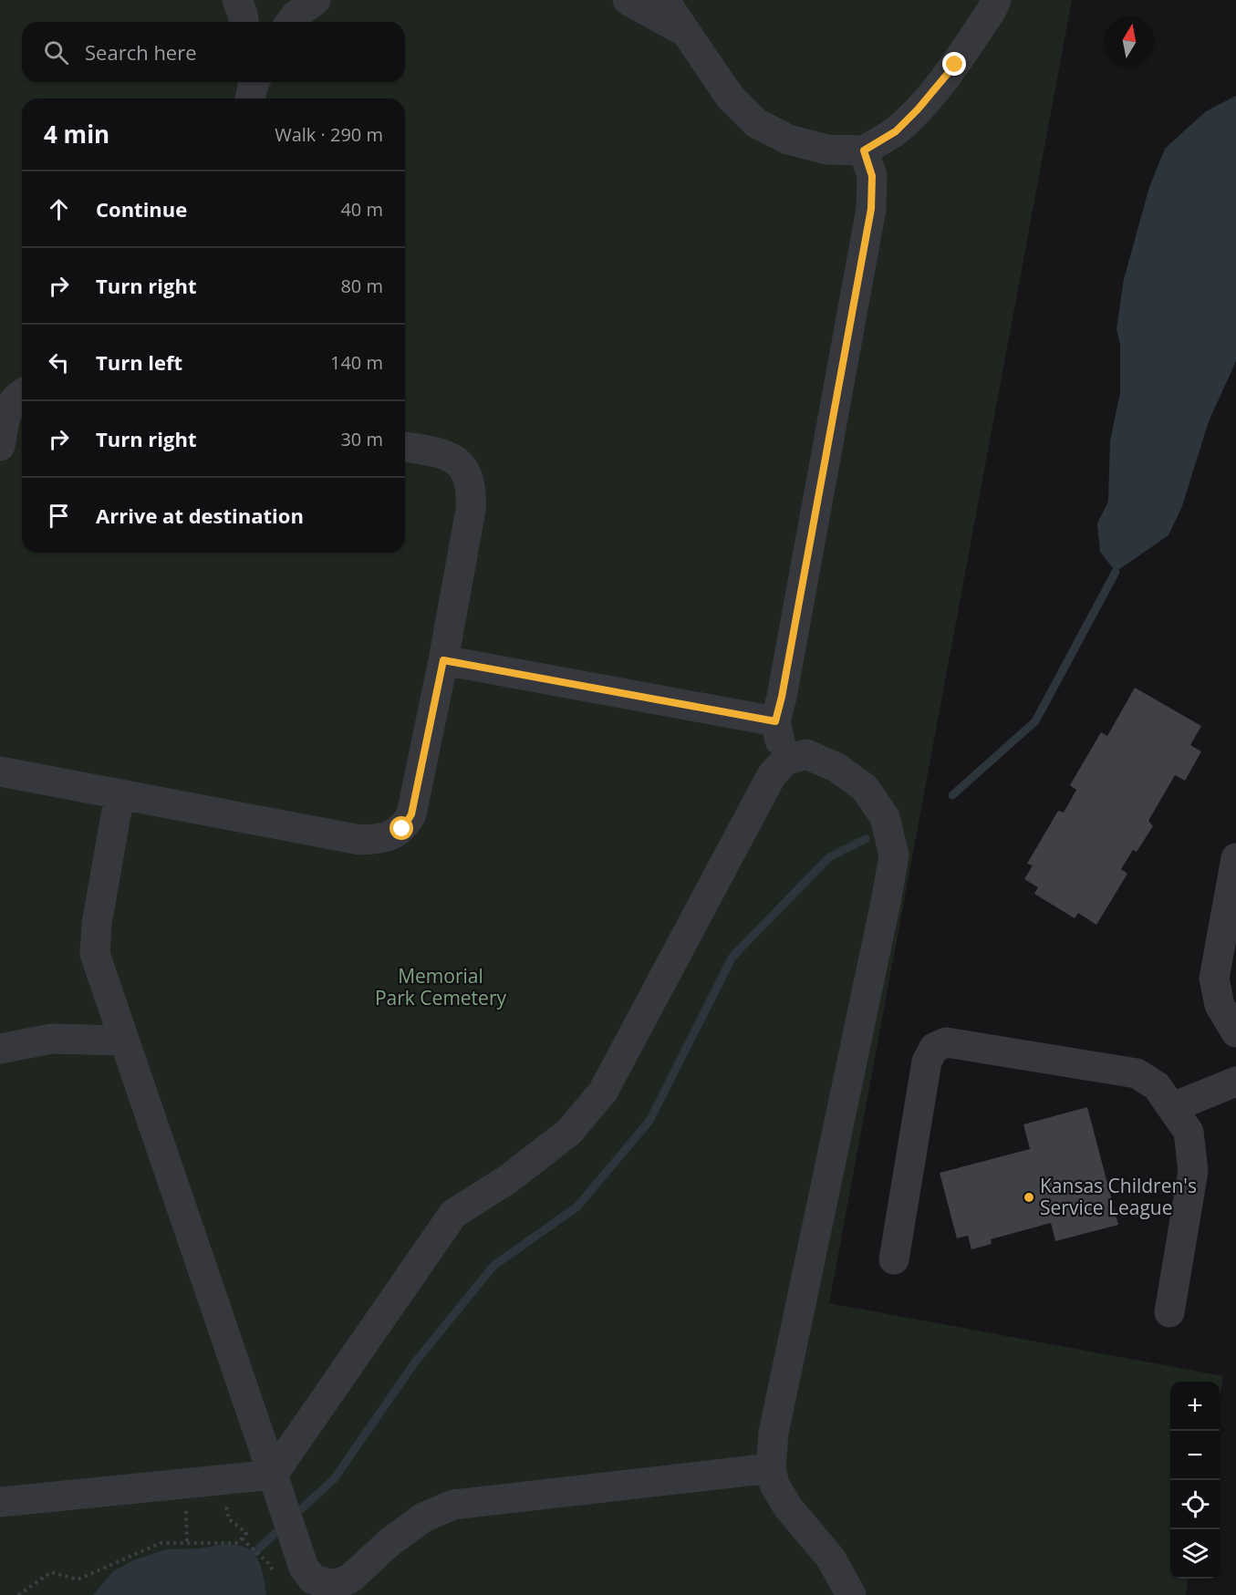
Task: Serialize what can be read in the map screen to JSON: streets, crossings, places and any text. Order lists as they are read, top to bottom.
{
  "parks": ["Memorial Park Cemetery"],
  "places": ["Kansas Children's Service League"],
  "north": "top",
  "page": {
    "search": "Search here",
    "heading": ["4 min", "Walk · 290 m"],
    "list": [
      ["Continue", "40 m"],
      ["Turn right", "80 m"],
      ["Turn left", "140 m"],
      ["Turn right", "30 m"],
      "Arrive at destination"
    ],
    "map_buttons": ["+", "−"]
  }
}
